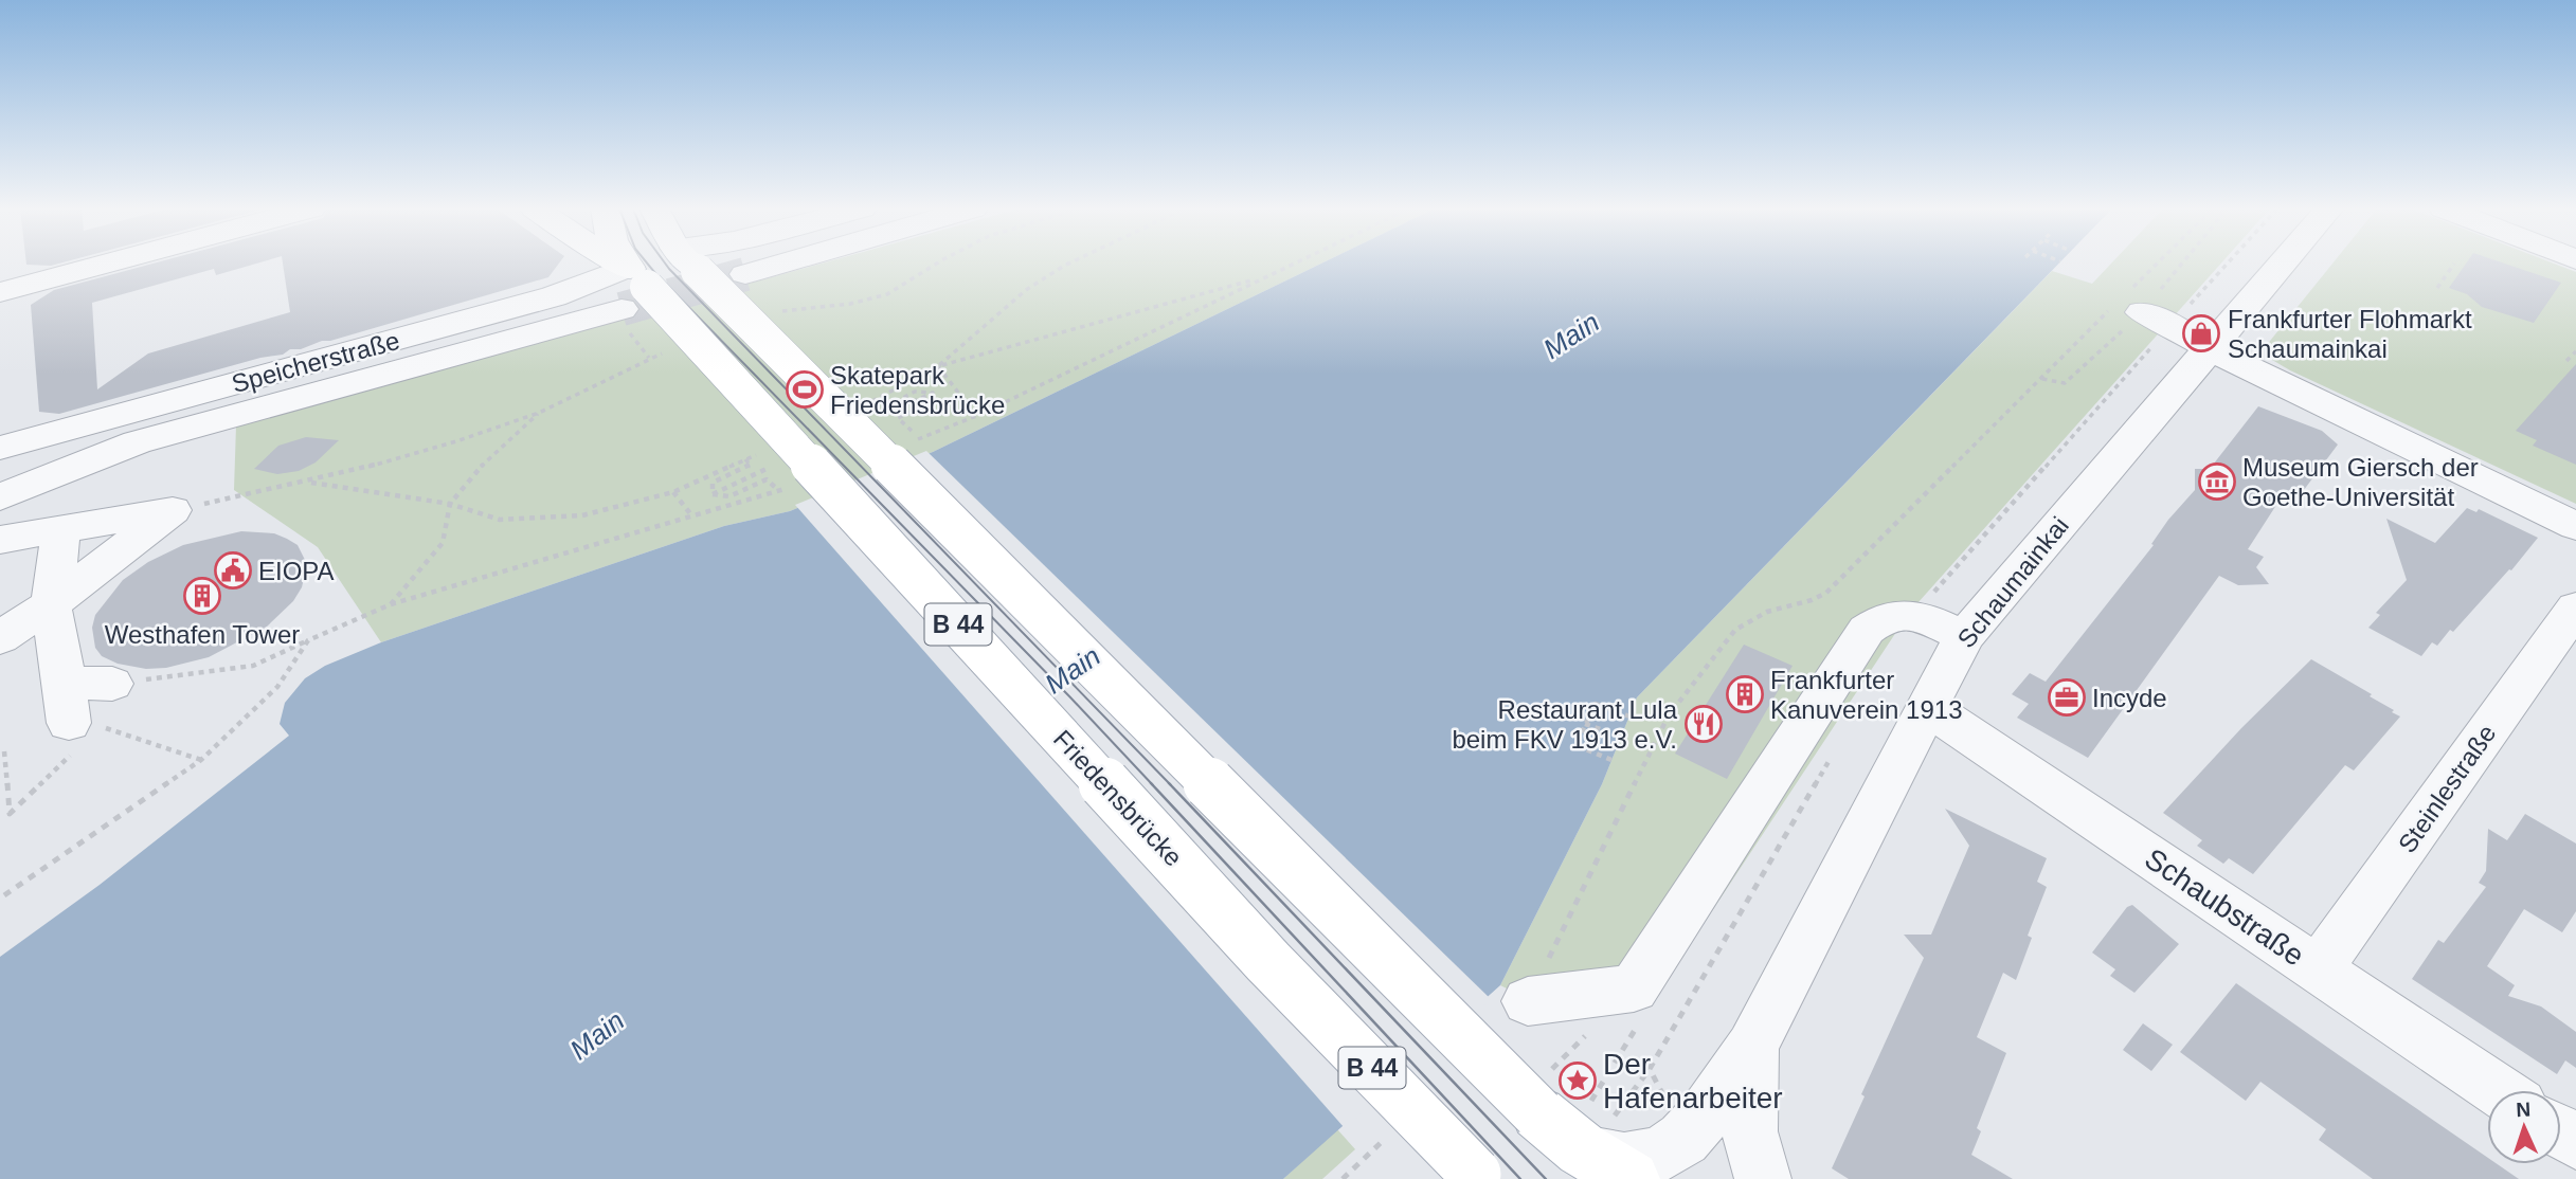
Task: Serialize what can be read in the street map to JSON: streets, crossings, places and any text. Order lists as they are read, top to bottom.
{
  "streets": {
    "main road": ["B 44", "Friedensbrücke"],
    "street": [
      "Speicherstraße",
      "Schaumainkai",
      "Steinlestraße",
      "Schaubstraße"
    ]
  },
  "crossings": [
    ["Speicherstraße", "B 44"],
    ["Speicherstraße", "Friedensbrücke"],
    ["Schaumainkai", "B 44"],
    ["Schaumainkai", "Schaubstraße"],
    ["B 44", "Friedensbrücke"],
    ["Steinlestraße", "Schaubstraße"]
  ],
  "water": ["Main"],
  "places": {
    "shop": ["Frankfurter Flohmarkt Schaumainkai"],
    "sports": ["Skatepark Friedensbrücke"],
    "museum": ["Museum Giersch der Goethe-Universität"],
    "public building": ["EIOPA"],
    "building": ["Westhafen Tower", "Frankfurter Kanuverein 1913"],
    "office": ["Incyde"],
    "restaurant": ["Restaurant Lula beim FKV 1913 e.V."],
    "place": ["Der Hafenarbeiter"]
  },
  "north": "top"
}
